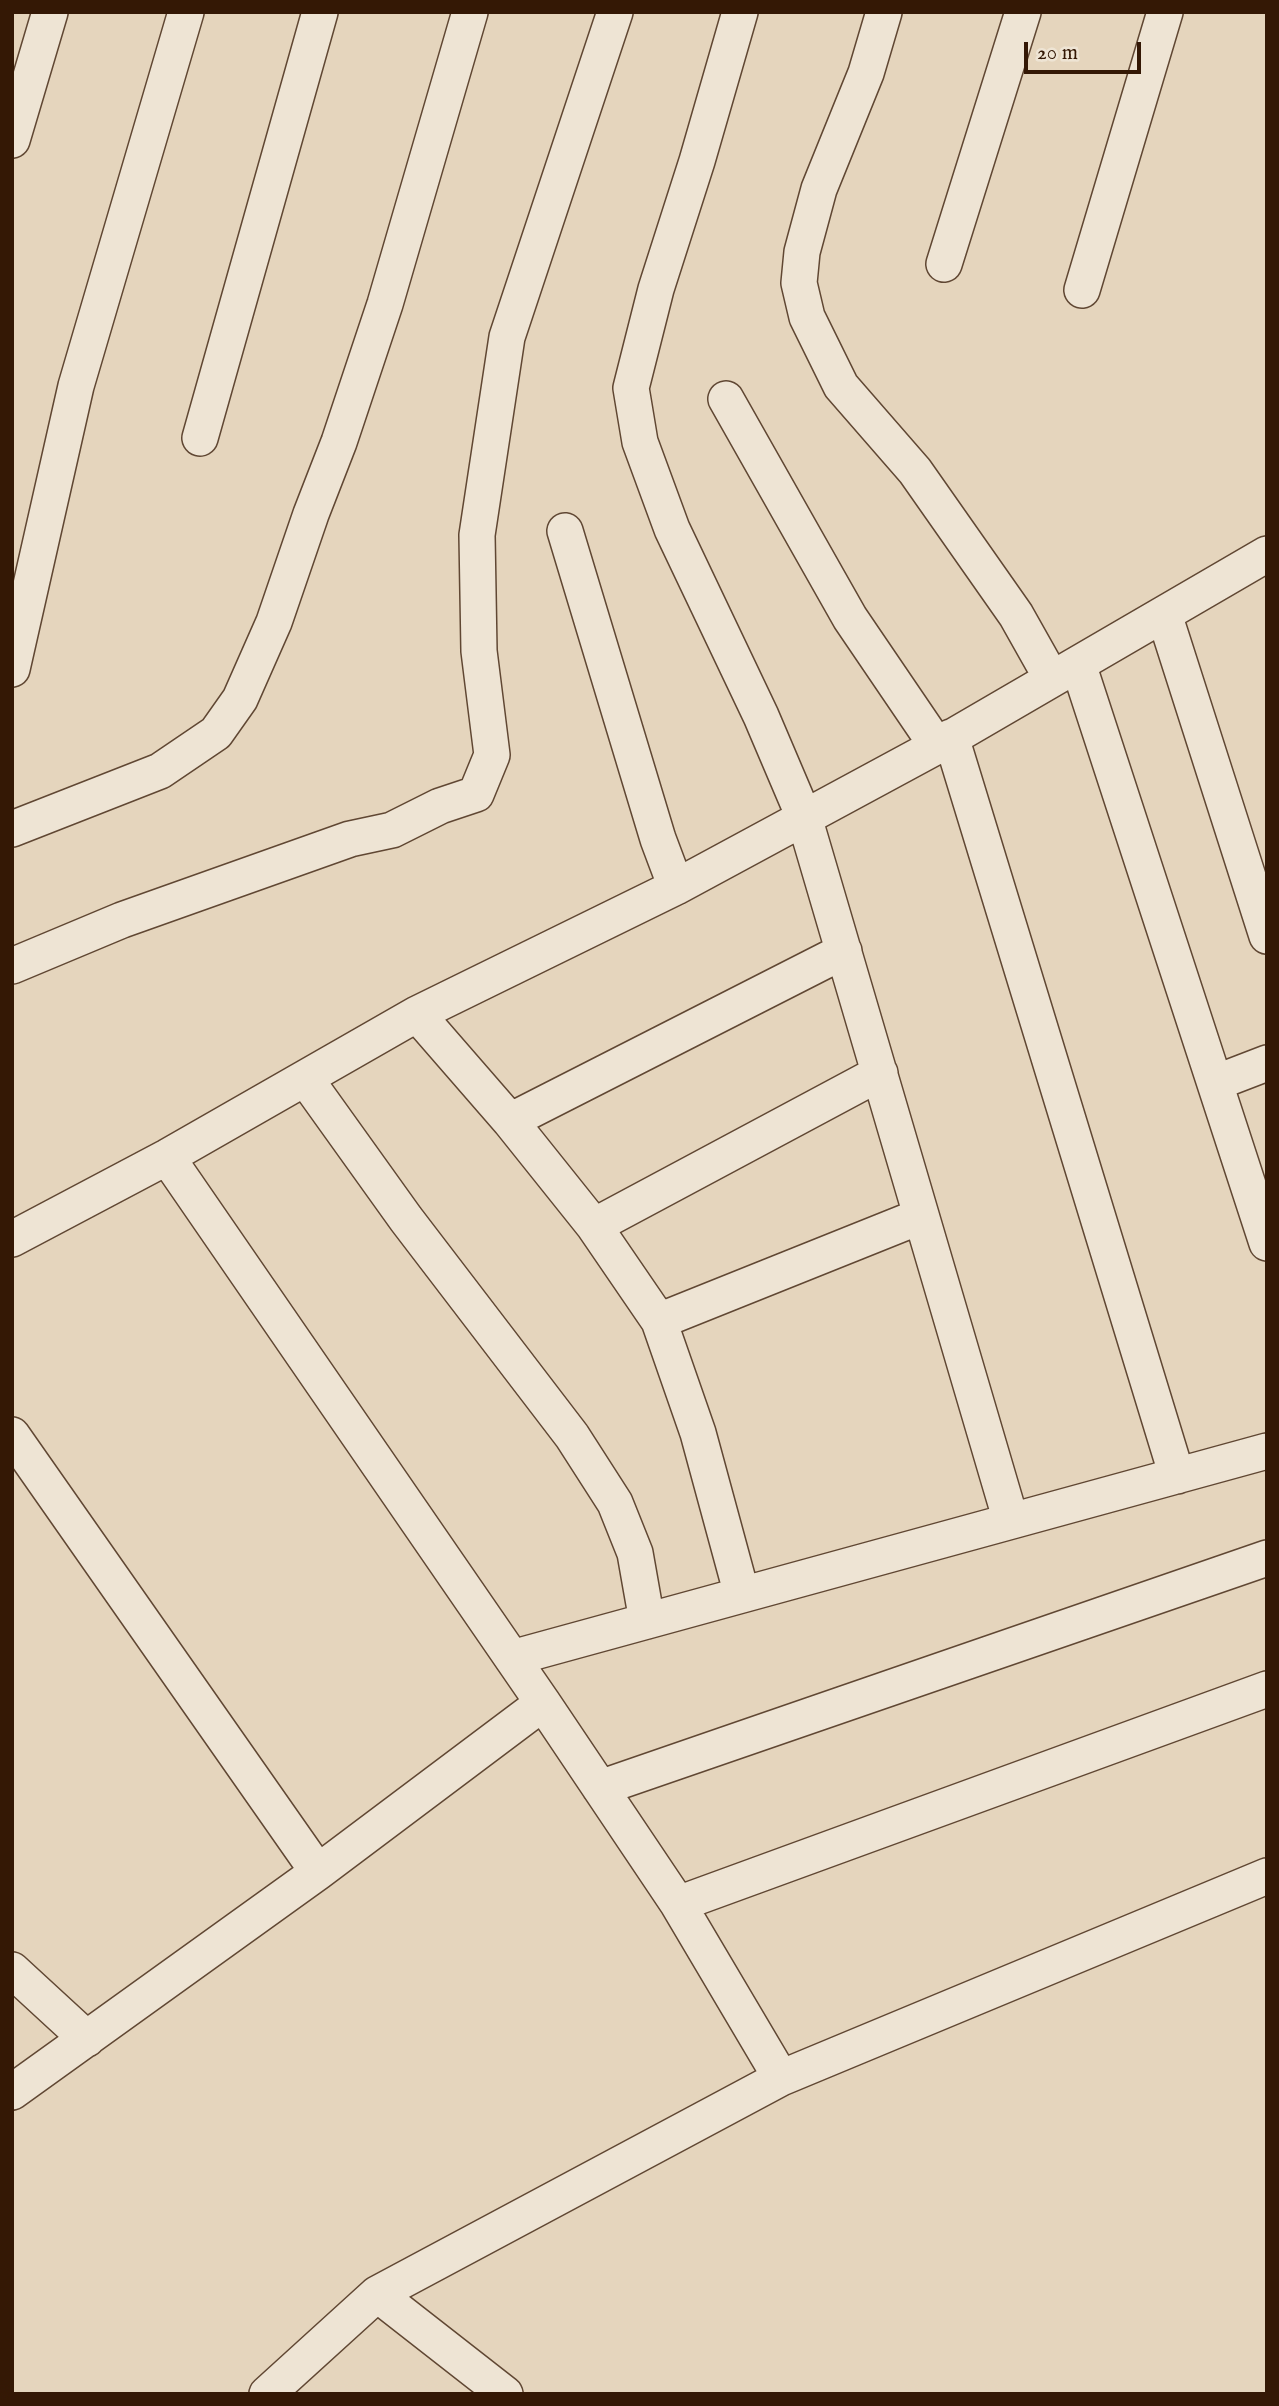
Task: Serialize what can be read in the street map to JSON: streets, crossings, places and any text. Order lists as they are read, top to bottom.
{
  "scale_bar": "20 m"
}
